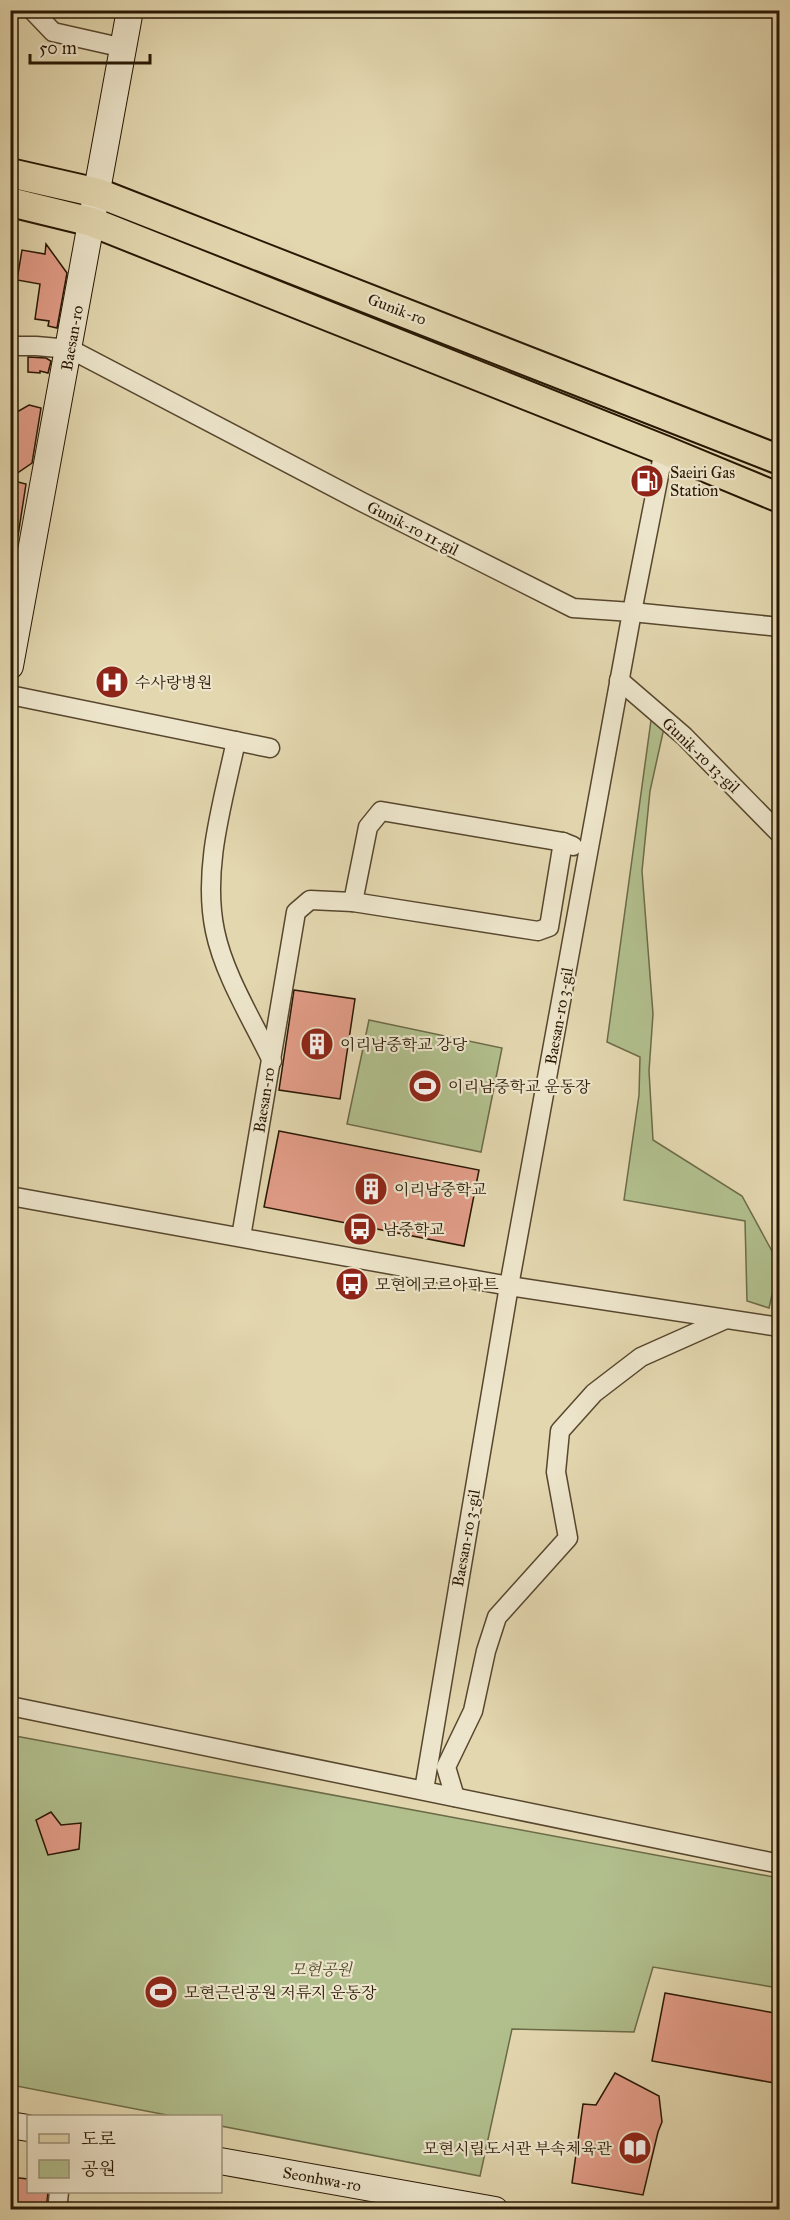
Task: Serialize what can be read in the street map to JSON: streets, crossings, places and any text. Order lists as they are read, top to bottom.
{
  "streets": {
    "main road": ["Gunik-ro"],
    "street": [
      "Baesan-ro",
      "Gunik-ro 11-gil",
      "Gunik-ro 13-gil",
      "Baesan-ro 3-gil",
      "Seonhwa-ro"
    ]
  },
  "crossings": [
    ["Gunik-ro", "Baesan-ro"],
    ["Baesan-ro", "Gunik-ro 11-gil"],
    ["Gunik-ro 11-gil", "Baesan-ro 3-gil"],
    ["Gunik-ro 13-gil", "Baesan-ro 3-gil"]
  ],
  "parks": ["모현공원"],
  "places": {
    "fuel station": ["Saeiri Gas Station"],
    "hospital": ["수사랑병원"],
    "building": ["이리남중학교 강당", "이리남중학교"],
    "sports": ["이리남중학교 운동장", "모현근린공원 저류지 운동장"],
    "bus stop": ["남중학교", "모현에코르아파트"],
    "library": ["모현시립도서관 부속체육관"]
  },
  "legend": ["도로", "공원"],
  "scale_bar": "50 m"
}
